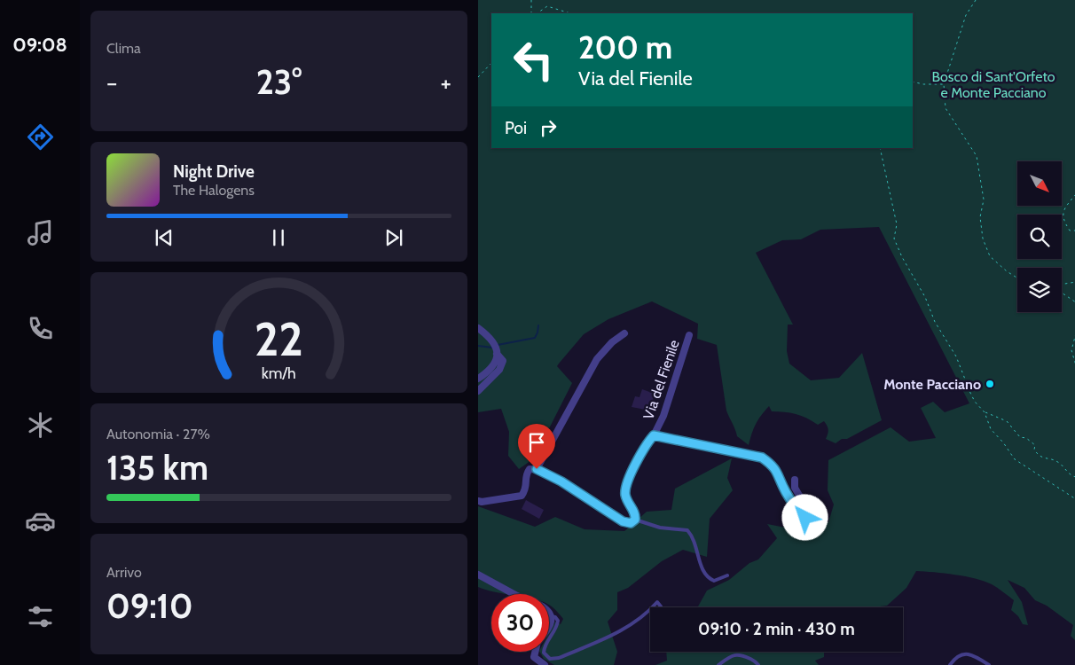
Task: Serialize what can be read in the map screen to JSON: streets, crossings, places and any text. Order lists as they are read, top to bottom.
{
  "streets": {
    "street": ["Via del Fienile"]
  },
  "parks": ["Bosco di Sant'Orfeto e Monte Pacciano"],
  "places": ["Monte Pacciano"],
  "north": "bottom right",
  "page": {
    "tabs": "09:08",
    "tile": [
      "Clima",
      ["Autonomia · 27%", "135 km"],
      ["Arrivo", "09:10"]
    ],
    "turn": ["200 m", "Via del Fienile"],
    "heat": ["−", "23°", "+"],
    "then": "Poi",
    "song": ["Night Drive", "The Halogens"],
    "limit": "30",
    "trip": "09:10 · 2 min · 430 m",
    "gauge": ["22", "km/h"]
  }
}
